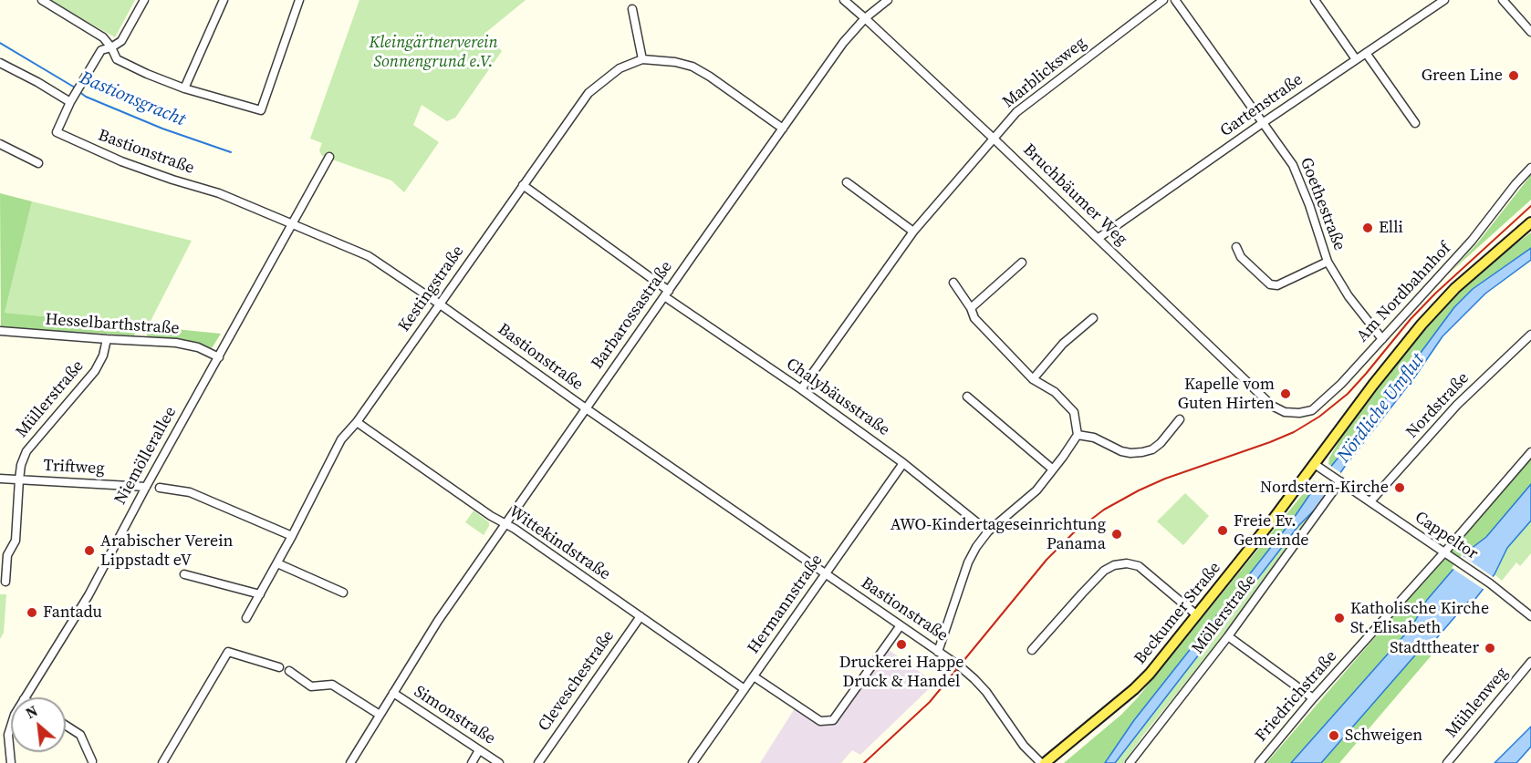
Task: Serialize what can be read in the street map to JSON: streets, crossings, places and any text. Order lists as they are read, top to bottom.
{
  "streets": {
    "main road": ["Beckumer Straße"],
    "street": [
      "Marblicksweg",
      "Gartenstraße",
      "Bastionstraße",
      "Bruchbäumer Weg",
      "Goethestraße",
      "Kestingstraße",
      "Am Nordbahnhof",
      "Barbarossastraße",
      "Hesselbarthstraße",
      "Chalybäusstraße",
      "Müllerstraße",
      "Nordstraße",
      "Niemöllerallee",
      "Triftweg",
      "Cappeltor",
      "Wittekindstraße",
      "Hermannstraße",
      "Möllerstraße",
      "Cleveschestraße",
      "Friedrichstraße",
      "Mühlenweg",
      "Simonstraße"
    ]
  },
  "crossings": [
    ["Marblicksweg", "Bruchbäumer Weg"],
    ["Marblicksweg", "Chalybäusstraße"],
    ["Gartenstraße", "Bruchbäumer Weg"],
    ["Gartenstraße", "Goethestraße"],
    ["Bastionstraße", "Kestingstraße"],
    ["Bastionstraße", "Barbarossastraße"],
    ["Bastionstraße", "Niemöllerallee"],
    ["Bastionstraße", "Hermannstraße"],
    ["Bruchbäumer Weg", "Am Nordbahnhof"],
    ["Bruchbäumer Weg", "Barbarossastraße"],
    ["Goethestraße", "Am Nordbahnhof"],
    ["Kestingstraße", "Barbarossastraße"],
    ["Kestingstraße", "Chalybäusstraße"],
    ["Kestingstraße", "Wittekindstraße"],
    ["Barbarossastraße", "Chalybäusstraße"],
    ["Barbarossastraße", "Wittekindstraße"],
    ["Barbarossastraße", "Simonstraße"],
    ["Hesselbarthstraße", "Müllerstraße"],
    ["Hesselbarthstraße", "Niemöllerallee"],
    ["Chalybäusstraße", "Hermannstraße"],
    ["Müllerstraße", "Triftweg"],
    ["Nordstraße", "Cappeltor"],
    ["Niemöllerallee", "Triftweg"],
    ["Cappeltor", "Beckumer Straße"],
    ["Cappeltor", "Möllerstraße"],
    ["Cappeltor", "Friedrichstraße"],
    ["Wittekindstraße", "Hermannstraße"],
    ["Wittekindstraße", "Cleveschestraße"]
  ],
  "water": ["Bastionsgracht", "Nördliche Umflut"],
  "parks": ["Kleingärtnerverein Sonnengrund e.V."],
  "places": [
    "Green Line",
    "Elli",
    "Kapelle vom Guten Hirten",
    "Nordstern-Kirche",
    "Freie Ev. Gemeinde",
    "AWO-Kindertageseinrichtung Panama",
    "Arabischer Verein Lippstadt eV",
    "Fantadu",
    "Katholische Kirche St. Elisabeth",
    "Druckerei Happe Druck & Handel",
    "Stadttheater",
    "Schweigen"
  ],
  "north": "top left"
}
